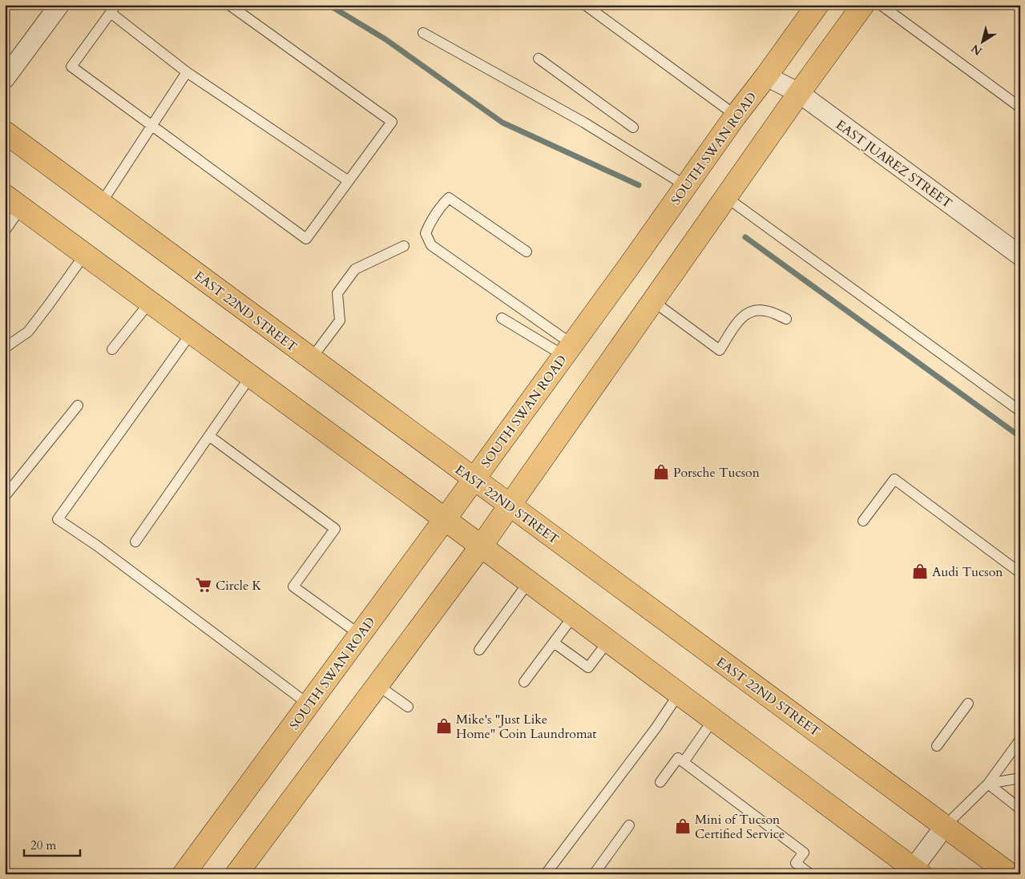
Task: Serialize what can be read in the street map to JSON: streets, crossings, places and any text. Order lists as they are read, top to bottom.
{
  "streets": {
    "main road": ["SOUTH SWAN ROAD", "EAST 22ND STREET"],
    "street": ["EAST JUAREZ STREET"]
  },
  "crossings": [
    ["SOUTH SWAN ROAD", "EAST JUAREZ STREET"],
    ["SOUTH SWAN ROAD", "EAST 22ND STREET"]
  ],
  "places": {
    "shop": [
      "Porsche Tucson",
      "Audi Tucson",
      "Mike's \"Just Like Home\" Coin Laundromat",
      "Mini of Tucson Certified Service"
    ],
    "supermarket": ["Circle K"]
  },
  "scale_bar": "20 m",
  "north": "bottom left"
}
